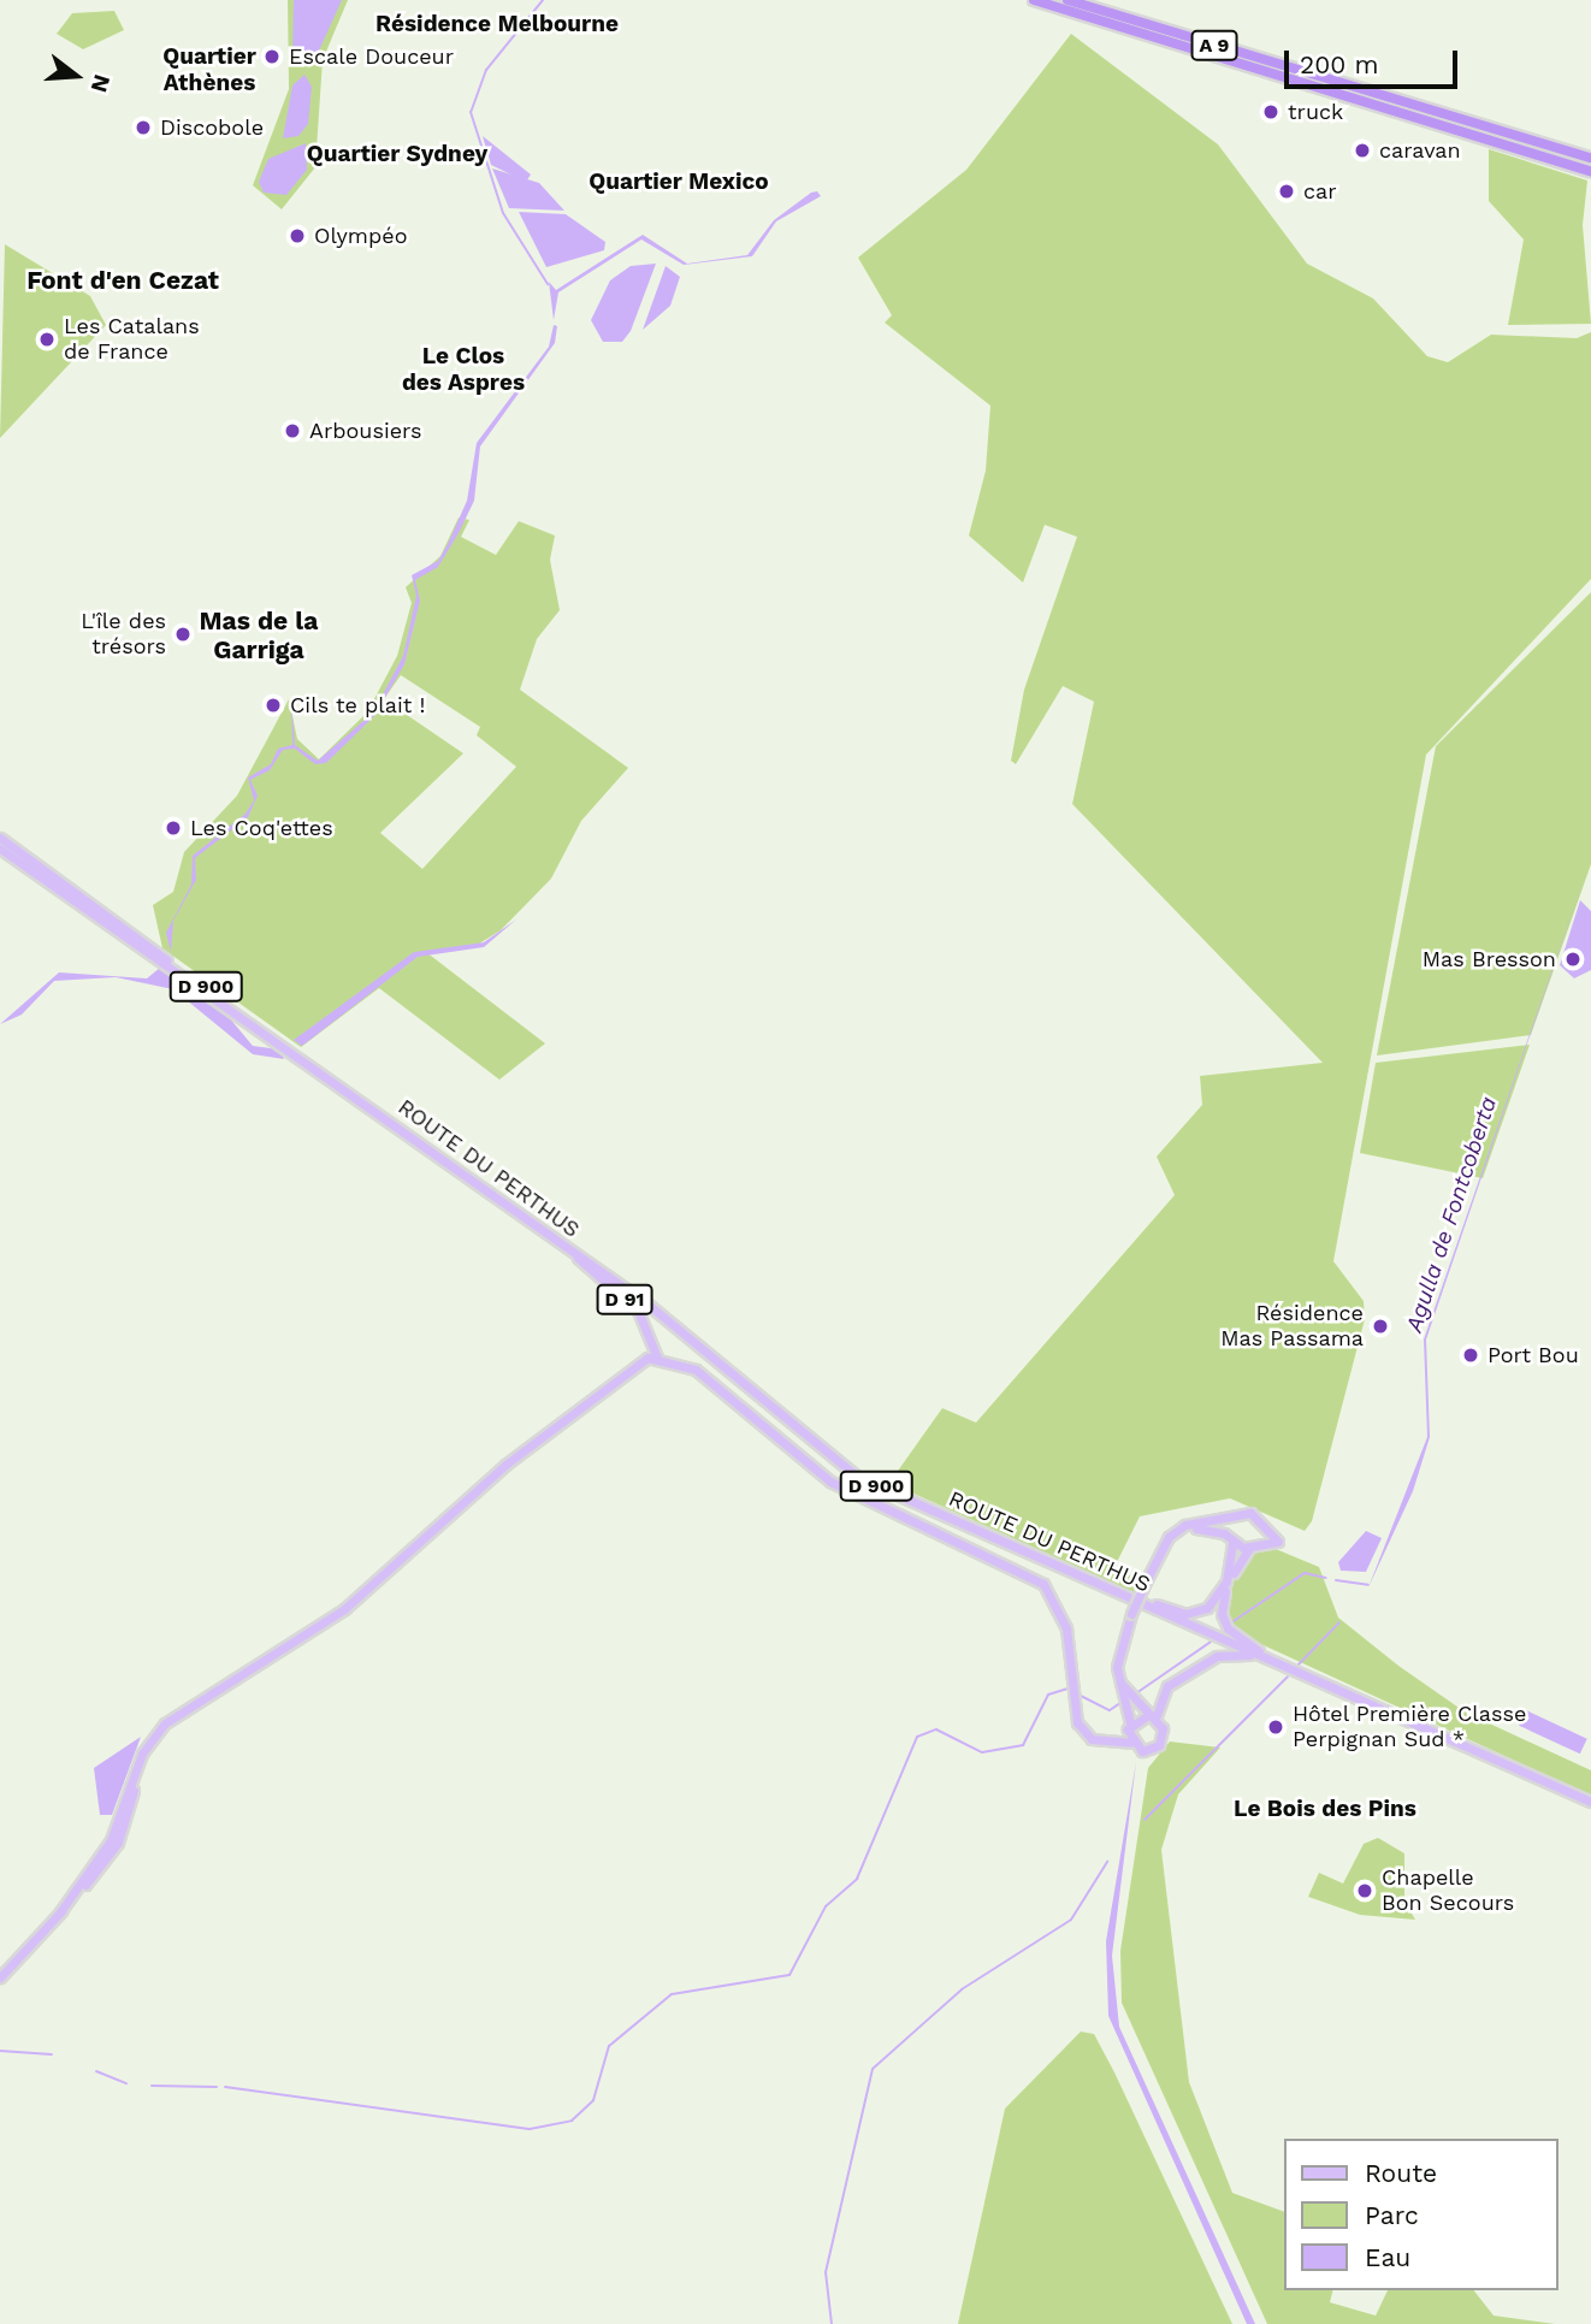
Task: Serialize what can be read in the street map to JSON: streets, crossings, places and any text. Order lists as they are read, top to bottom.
{
  "streets": {
    "highway": ["A 9"],
    "main road": ["D 900", "ROUTE DU PERTHUS", "D 91"]
  },
  "crossings": [
    ["ROUTE DU PERTHUS", "D 91"]
  ],
  "districts": [
    "Résidence Melbourne",
    "Quartier Athènes",
    "Quartier Sydney",
    "Quartier Mexico",
    "Font d'en Cezat",
    "Le Clos des Aspres",
    "Mas de la Garriga",
    "Le Bois des Pins"
  ],
  "water": ["Agulla de Fontcoberta"],
  "places": [
    "Escale Douceur",
    "truck",
    "Discobole",
    "caravan",
    "car",
    "Olympéo",
    "Les Catalans de France",
    "Arbousiers",
    "L'île des trésors",
    "Cils te plait !",
    "Les Coq'ettes",
    "Mas Bresson",
    "Résidence Mas Passama",
    "Port Bou",
    "Hôtel Première Classe Perpignan Sud *",
    "Chapelle Bon Secours"
  ],
  "legend": ["Route", "Parc", "Eau"],
  "scale_bar": "200 m",
  "north": "right"
}
